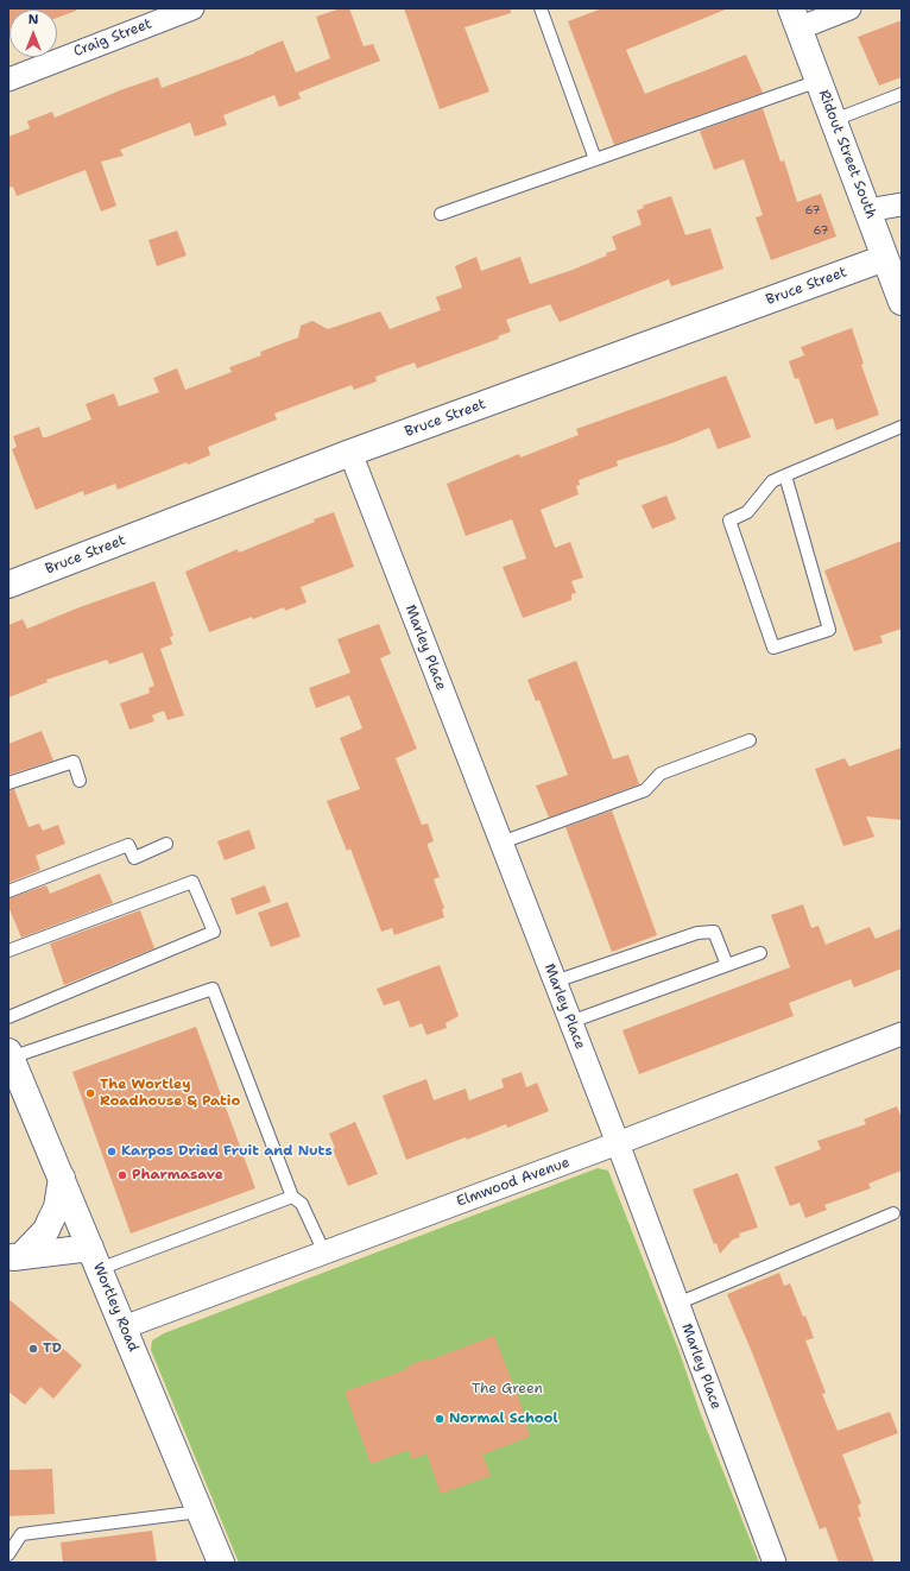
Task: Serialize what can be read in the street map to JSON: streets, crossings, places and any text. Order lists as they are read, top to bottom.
{
  "streets": {
    "street": [
      "Craig Street",
      "Ridout Street South",
      "Bruce Street",
      "Marley Place",
      "Elmwood Avenue",
      "Wortley Road"
    ]
  },
  "crossings": [
    ["Ridout Street South", "Bruce Street"],
    ["Bruce Street", "Marley Place"],
    ["Marley Place", "Elmwood Avenue"],
    ["Elmwood Avenue", "Wortley Road"]
  ],
  "parks": ["The Green"],
  "places": [
    "The Wortley Roadhouse & Patio",
    "Karpos Dried Fruit and Nuts",
    "Pharmasave",
    "TD",
    "Normal School"
  ],
  "house_numbers": ["67", "67"],
  "north": "top"
}
